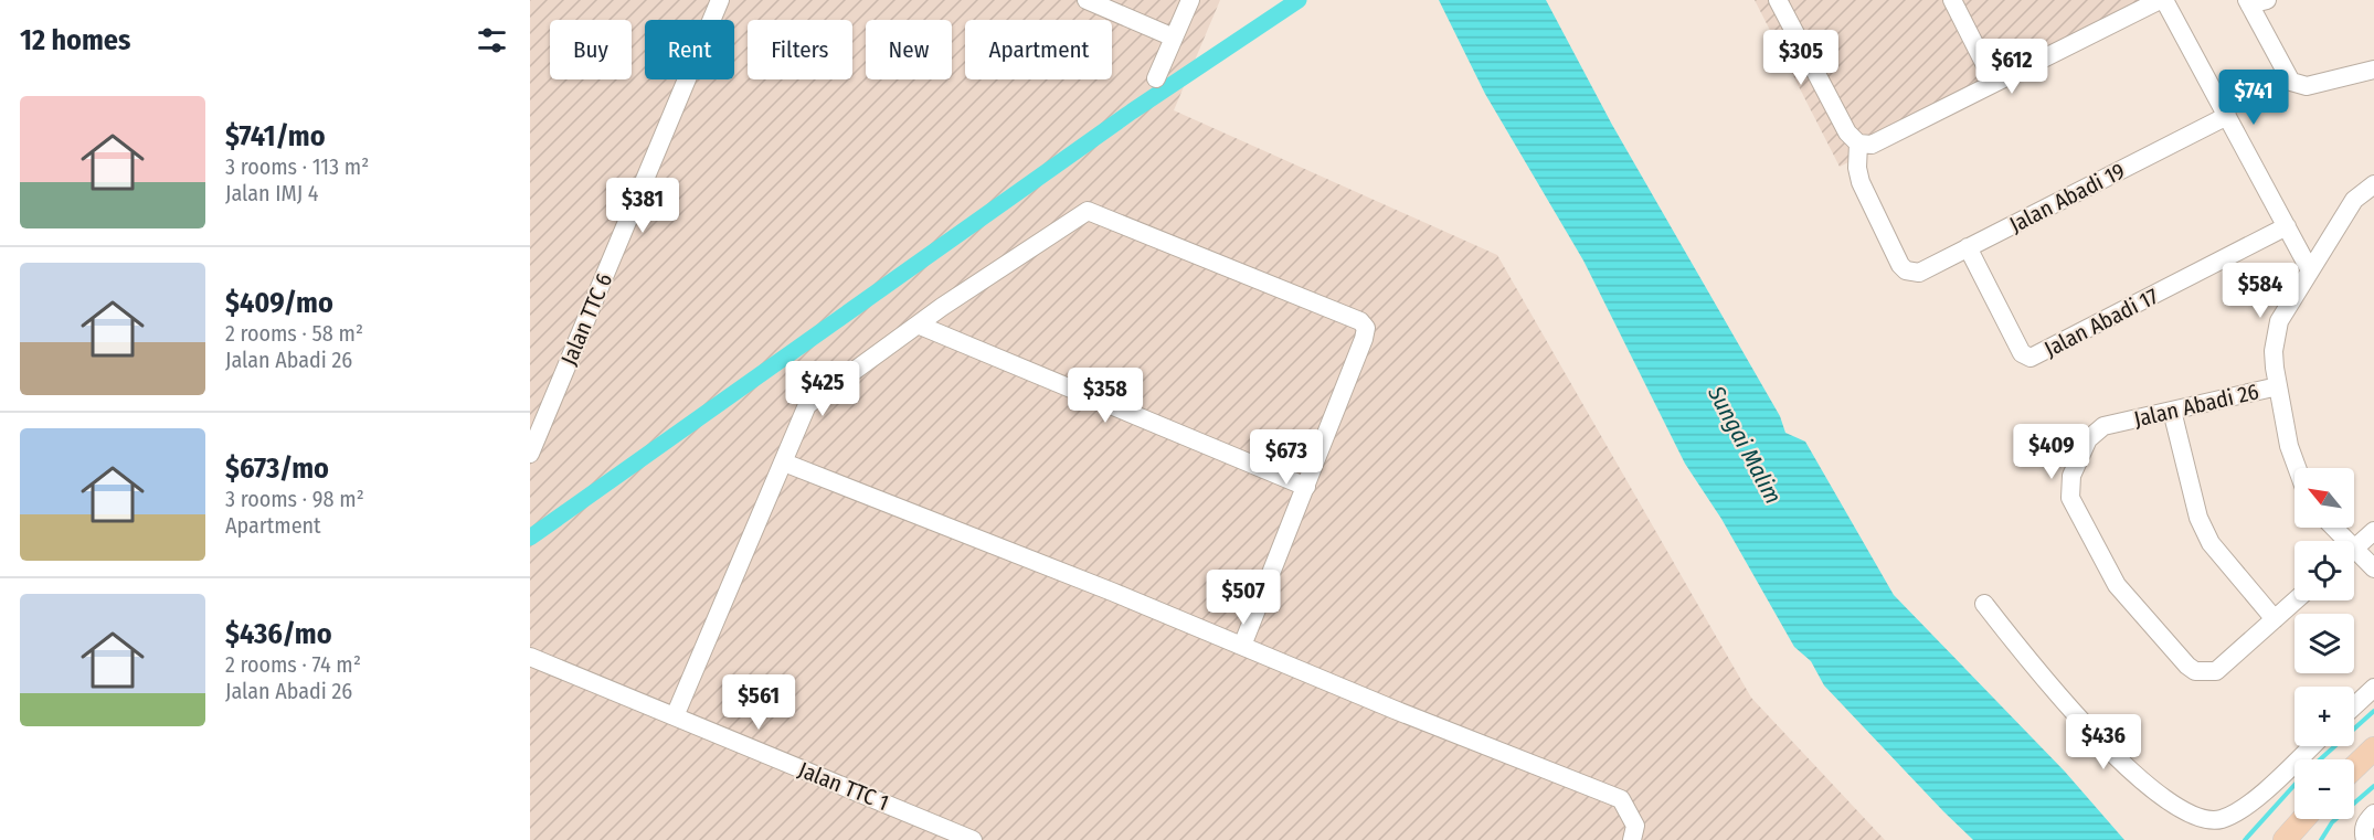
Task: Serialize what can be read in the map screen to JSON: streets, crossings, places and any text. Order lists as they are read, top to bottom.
{
  "streets": {
    "street": [
      "Jalan Abadi 19",
      "Jalan TTC 6",
      "Jalan Abadi 17",
      "Jalan Abadi 26",
      "Jalan TTC 1"
    ]
  },
  "crossings": [
    ["Jalan Abadi 19", "Jalan Abadi 17"]
  ],
  "water": ["Sungai Malim"],
  "north": "top left",
  "page": {
    "heading": "12 homes",
    "chip": [
      "Buy",
      "Rent",
      "Filters",
      "New",
      "Apartment"
    ],
    "price": [
      "$305",
      "$612",
      "$741",
      "$381",
      "$584",
      "$425",
      "$358",
      "$409",
      "$673",
      "$507",
      "$561",
      "$436"
    ],
    "list": [
      {
        "name": "$741/mo",
        "note": "3 rooms · 113 m² · Jalan IMJ 4"
      },
      {
        "name": "$409/mo",
        "note": "2 rooms · 58 m² · Jalan Abadi 26"
      },
      {
        "name": "$673/mo",
        "note": "3 rooms · 98 m² · Apartment"
      },
      {
        "name": "$436/mo",
        "note": "2 rooms · 74 m² · Jalan Abadi 26"
      }
    ],
    "map_buttons": ["+", "−"]
  }
}
